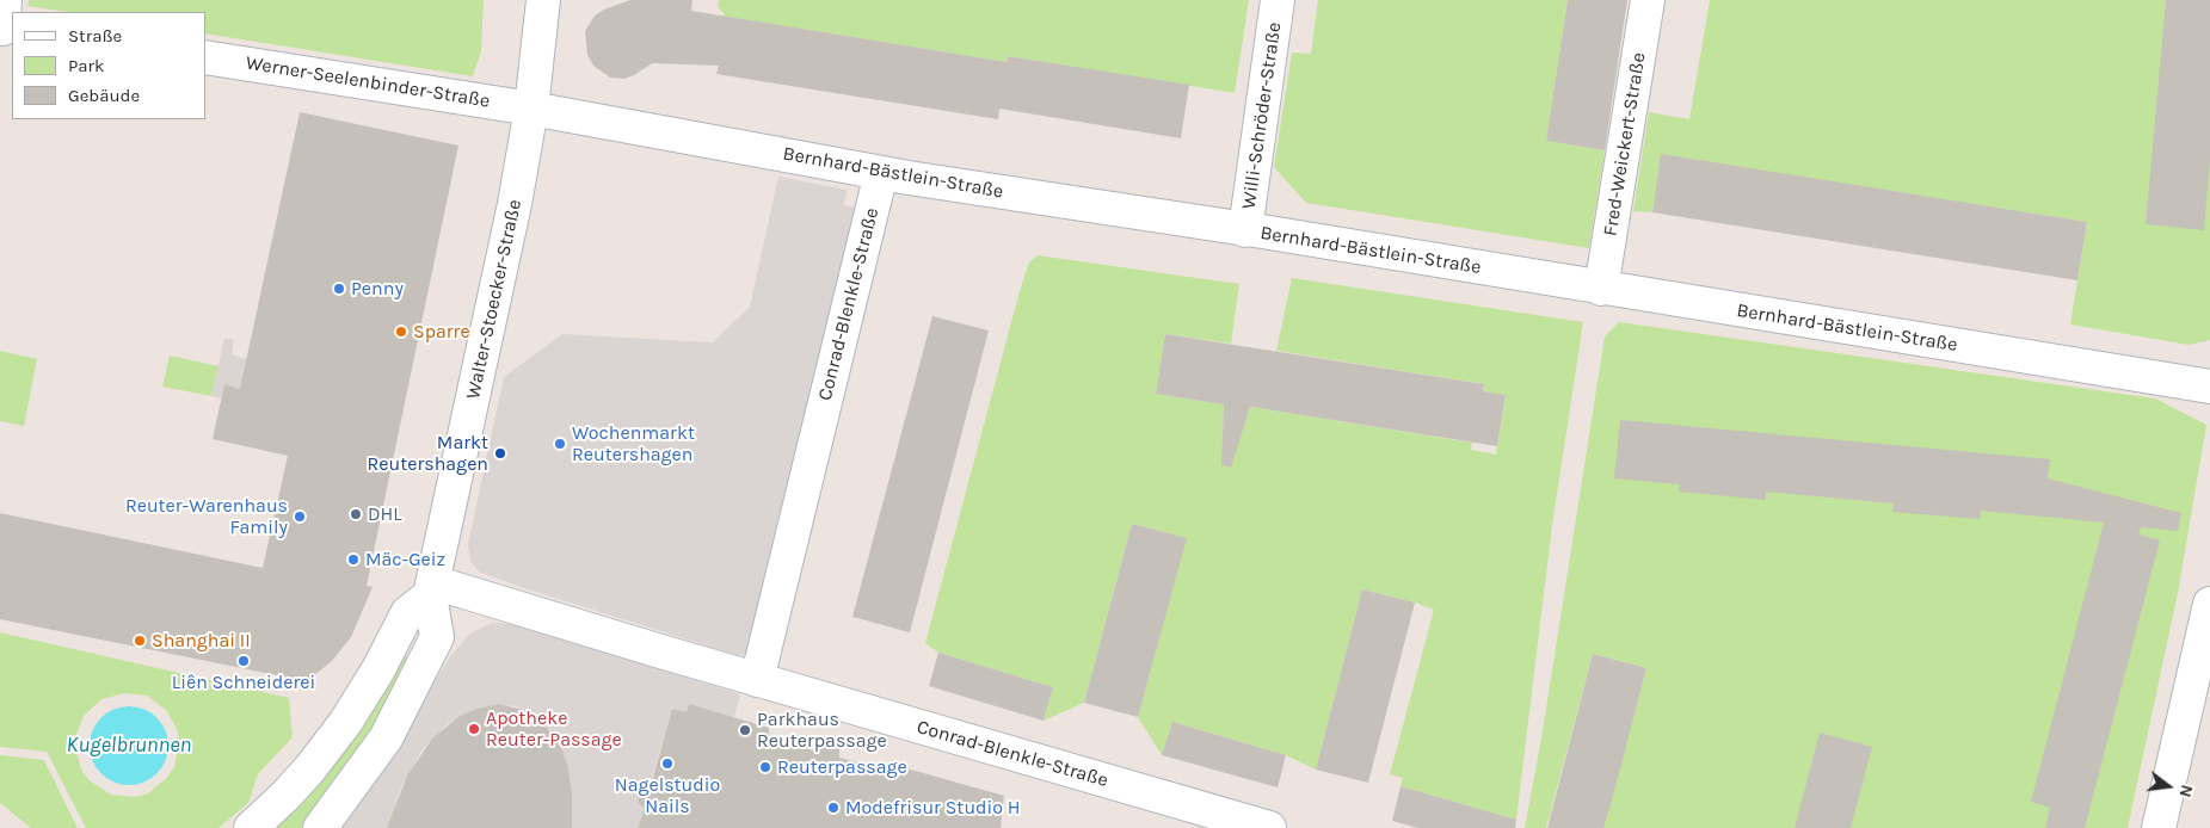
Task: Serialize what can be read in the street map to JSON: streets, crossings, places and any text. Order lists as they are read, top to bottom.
{
  "streets": {
    "street": [
      "Werner-Seelenbinder-Straße",
      "Willi-Schröder-Straße",
      "Fred-Weickert-Straße",
      "Bernhard-Bästlein-Straße",
      "Walter-Stoecker-Straße",
      "Conrad-Blenkle-Straße"
    ]
  },
  "crossings": [
    ["Werner-Seelenbinder-Straße", "Bernhard-Bästlein-Straße"],
    ["Werner-Seelenbinder-Straße", "Walter-Stoecker-Straße"],
    ["Willi-Schröder-Straße", "Bernhard-Bästlein-Straße"],
    ["Fred-Weickert-Straße", "Bernhard-Bästlein-Straße"],
    ["Bernhard-Bästlein-Straße", "Walter-Stoecker-Straße"],
    ["Bernhard-Bästlein-Straße", "Conrad-Blenkle-Straße"],
    ["Walter-Stoecker-Straße", "Conrad-Blenkle-Straße"]
  ],
  "water": ["Kugelbrunnen"],
  "places": [
    "Penny",
    "Sparre",
    "Wochenmarkt Reutershagen",
    "Markt Reutershagen",
    "DHL",
    "Reuter-Warenhaus Family",
    "Mäc-Geiz",
    "Shanghai II",
    "Liên Schneiderei",
    "Apotheke Reuter-Passage",
    "Parkhaus Reuterpassage",
    "Nagelstudio Nails",
    "Reuterpassage",
    "Modefrisur Studio H"
  ],
  "legend": ["Straße", "Park", "Gebäude"],
  "north": "right"
}
